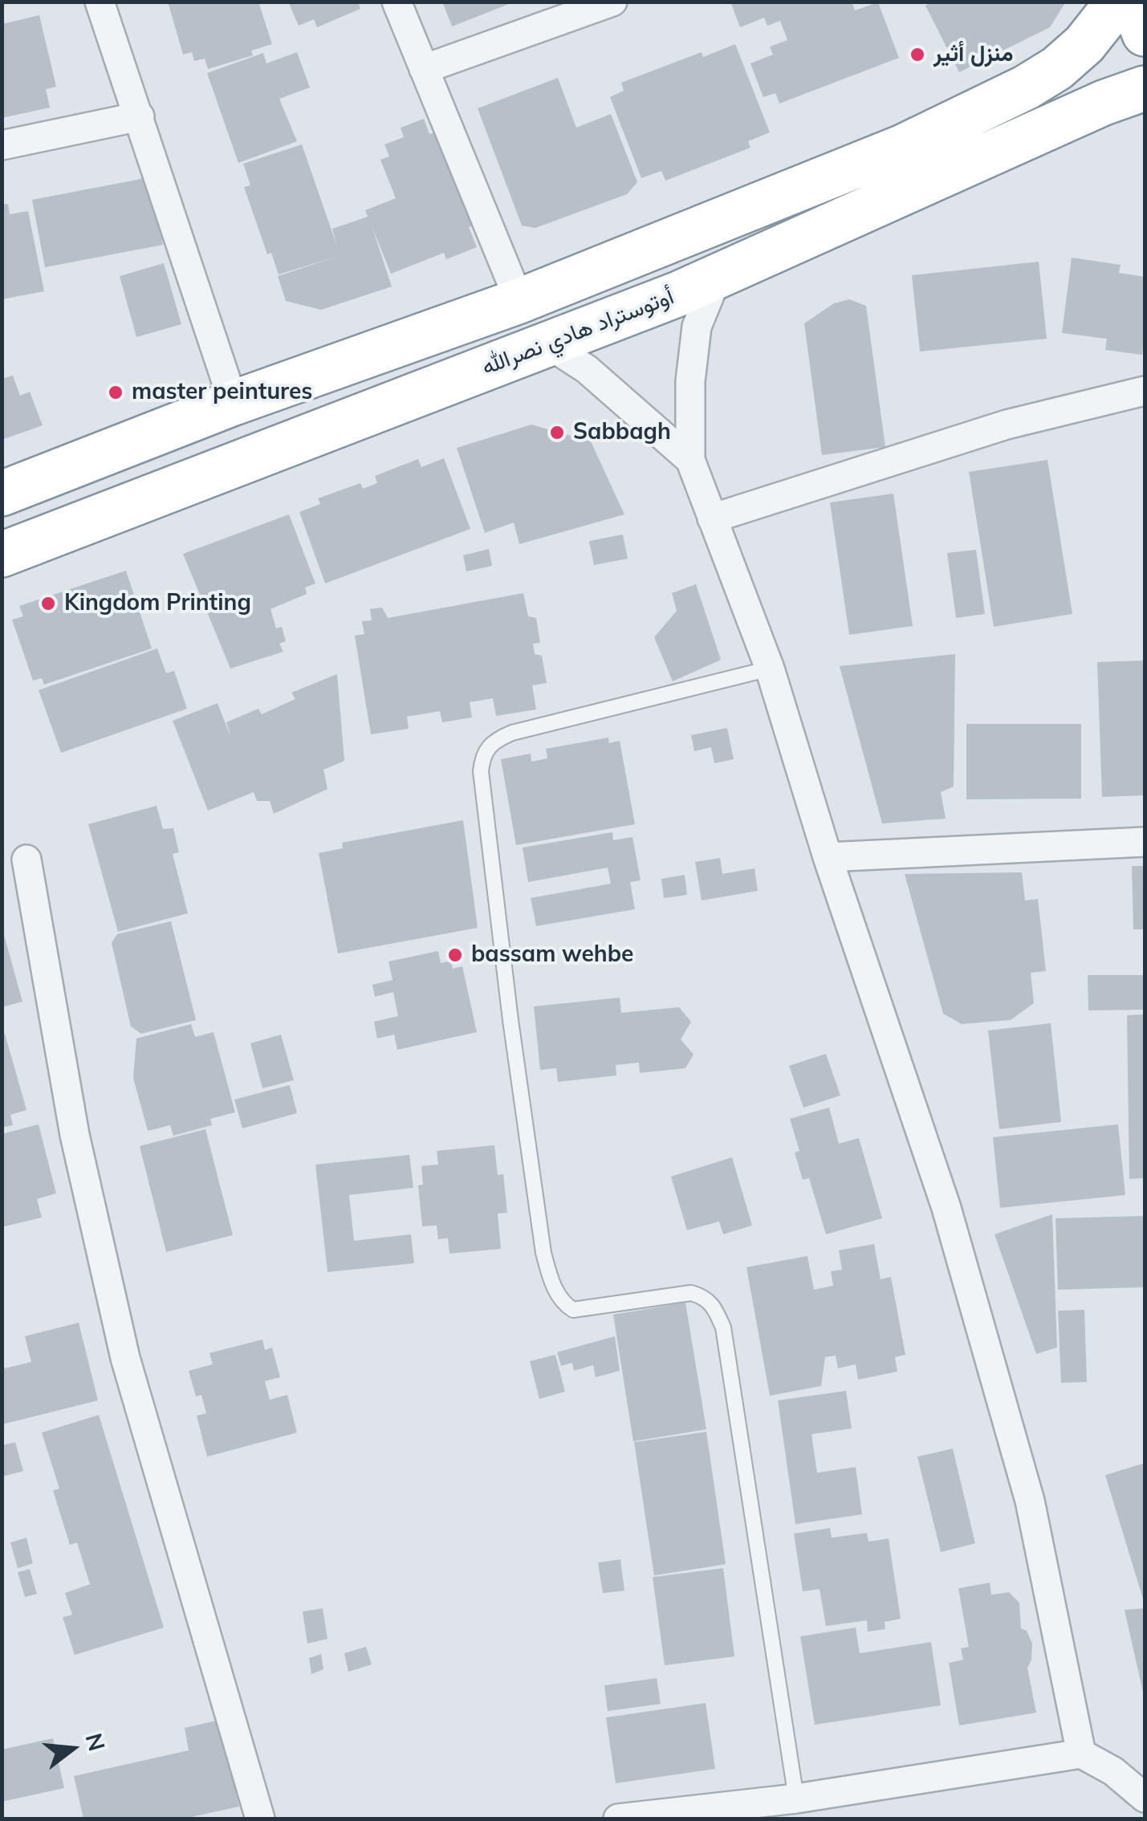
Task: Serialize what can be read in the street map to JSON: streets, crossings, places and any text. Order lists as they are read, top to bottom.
{
  "streets": {
    "highway": ["أوتوستراد هادي نصرالله"]
  },
  "places": [
    "منزل أثير",
    "master peintures",
    "Sabbagh",
    "Kingdom Printing",
    "bassam wehbe"
  ],
  "north": "right"
}
